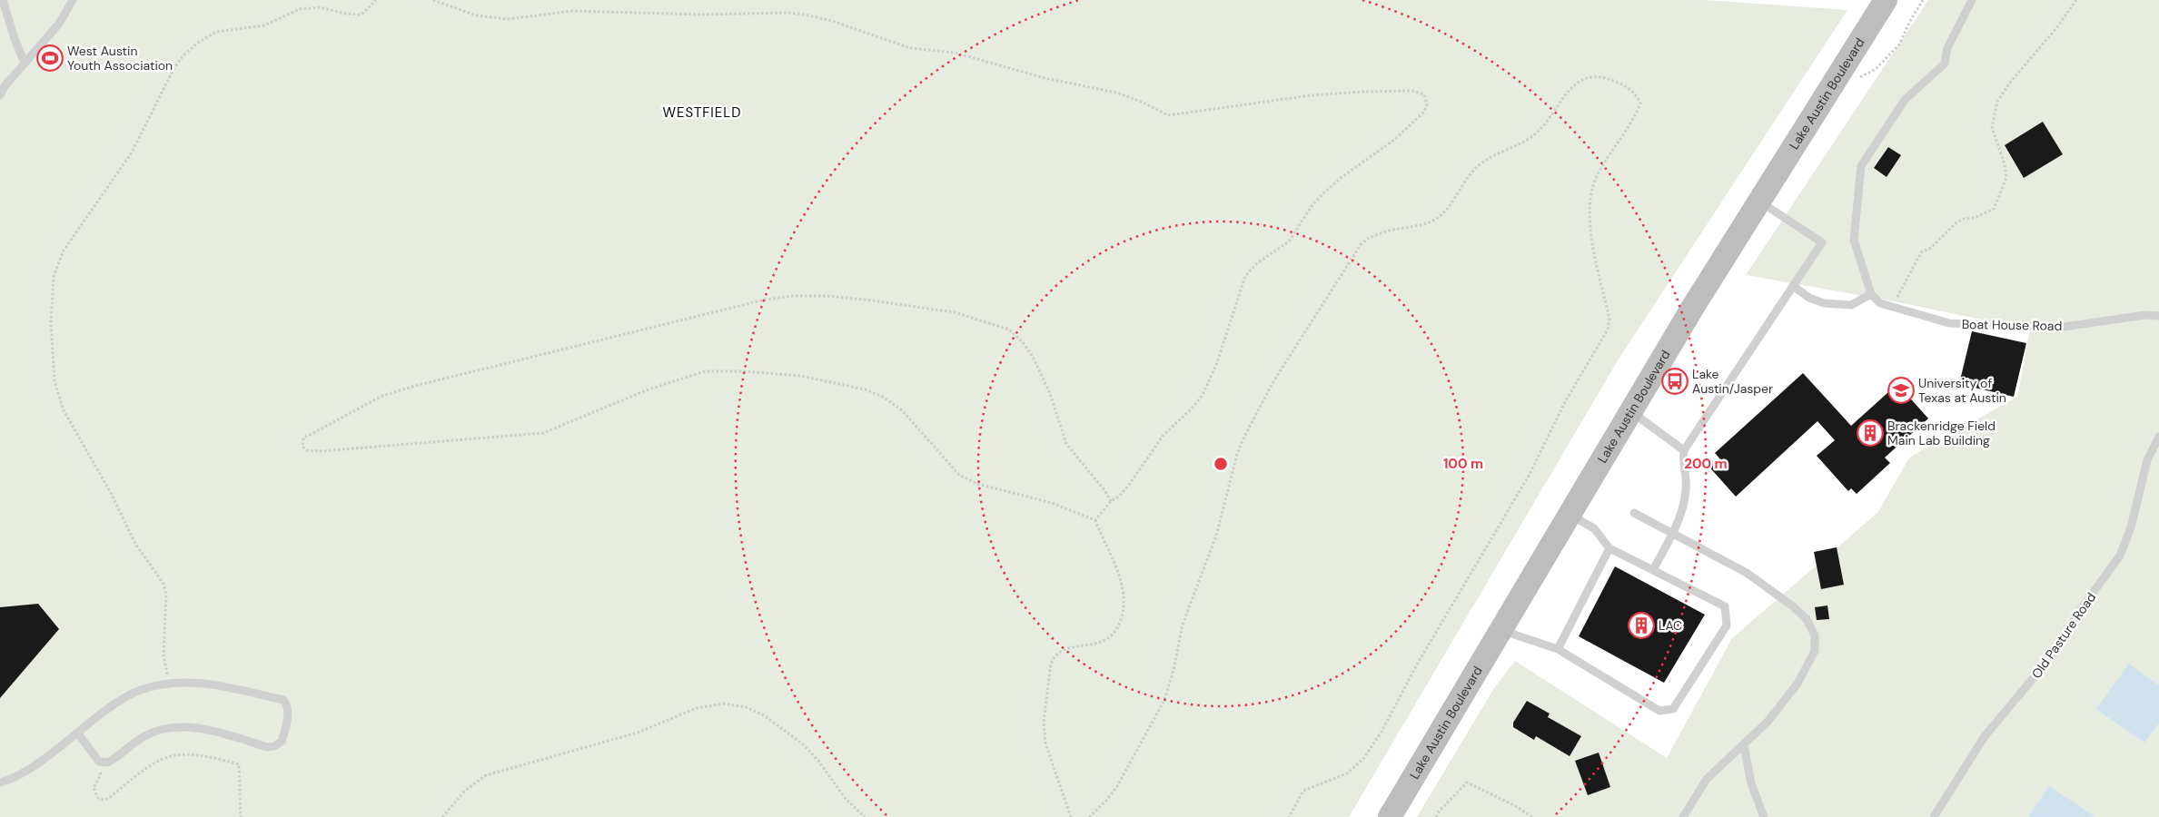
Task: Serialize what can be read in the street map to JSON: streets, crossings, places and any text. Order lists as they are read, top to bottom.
{
  "streets": {
    "street": ["Lake Austin Boulevard"],
    "lane": ["Boat House Road", "Old Pasture Road"]
  },
  "districts": ["WESTFIELD"],
  "places": {
    "sports": ["West Austin Youth Association"],
    "bus stop": ["Lake Austin/Jasper"],
    "school or university": ["University of Texas at Austin"],
    "building": ["Brackenridge Field Main Lab Building", "LAC"]
  },
  "rings": ["100 m", "200 m"]
}
